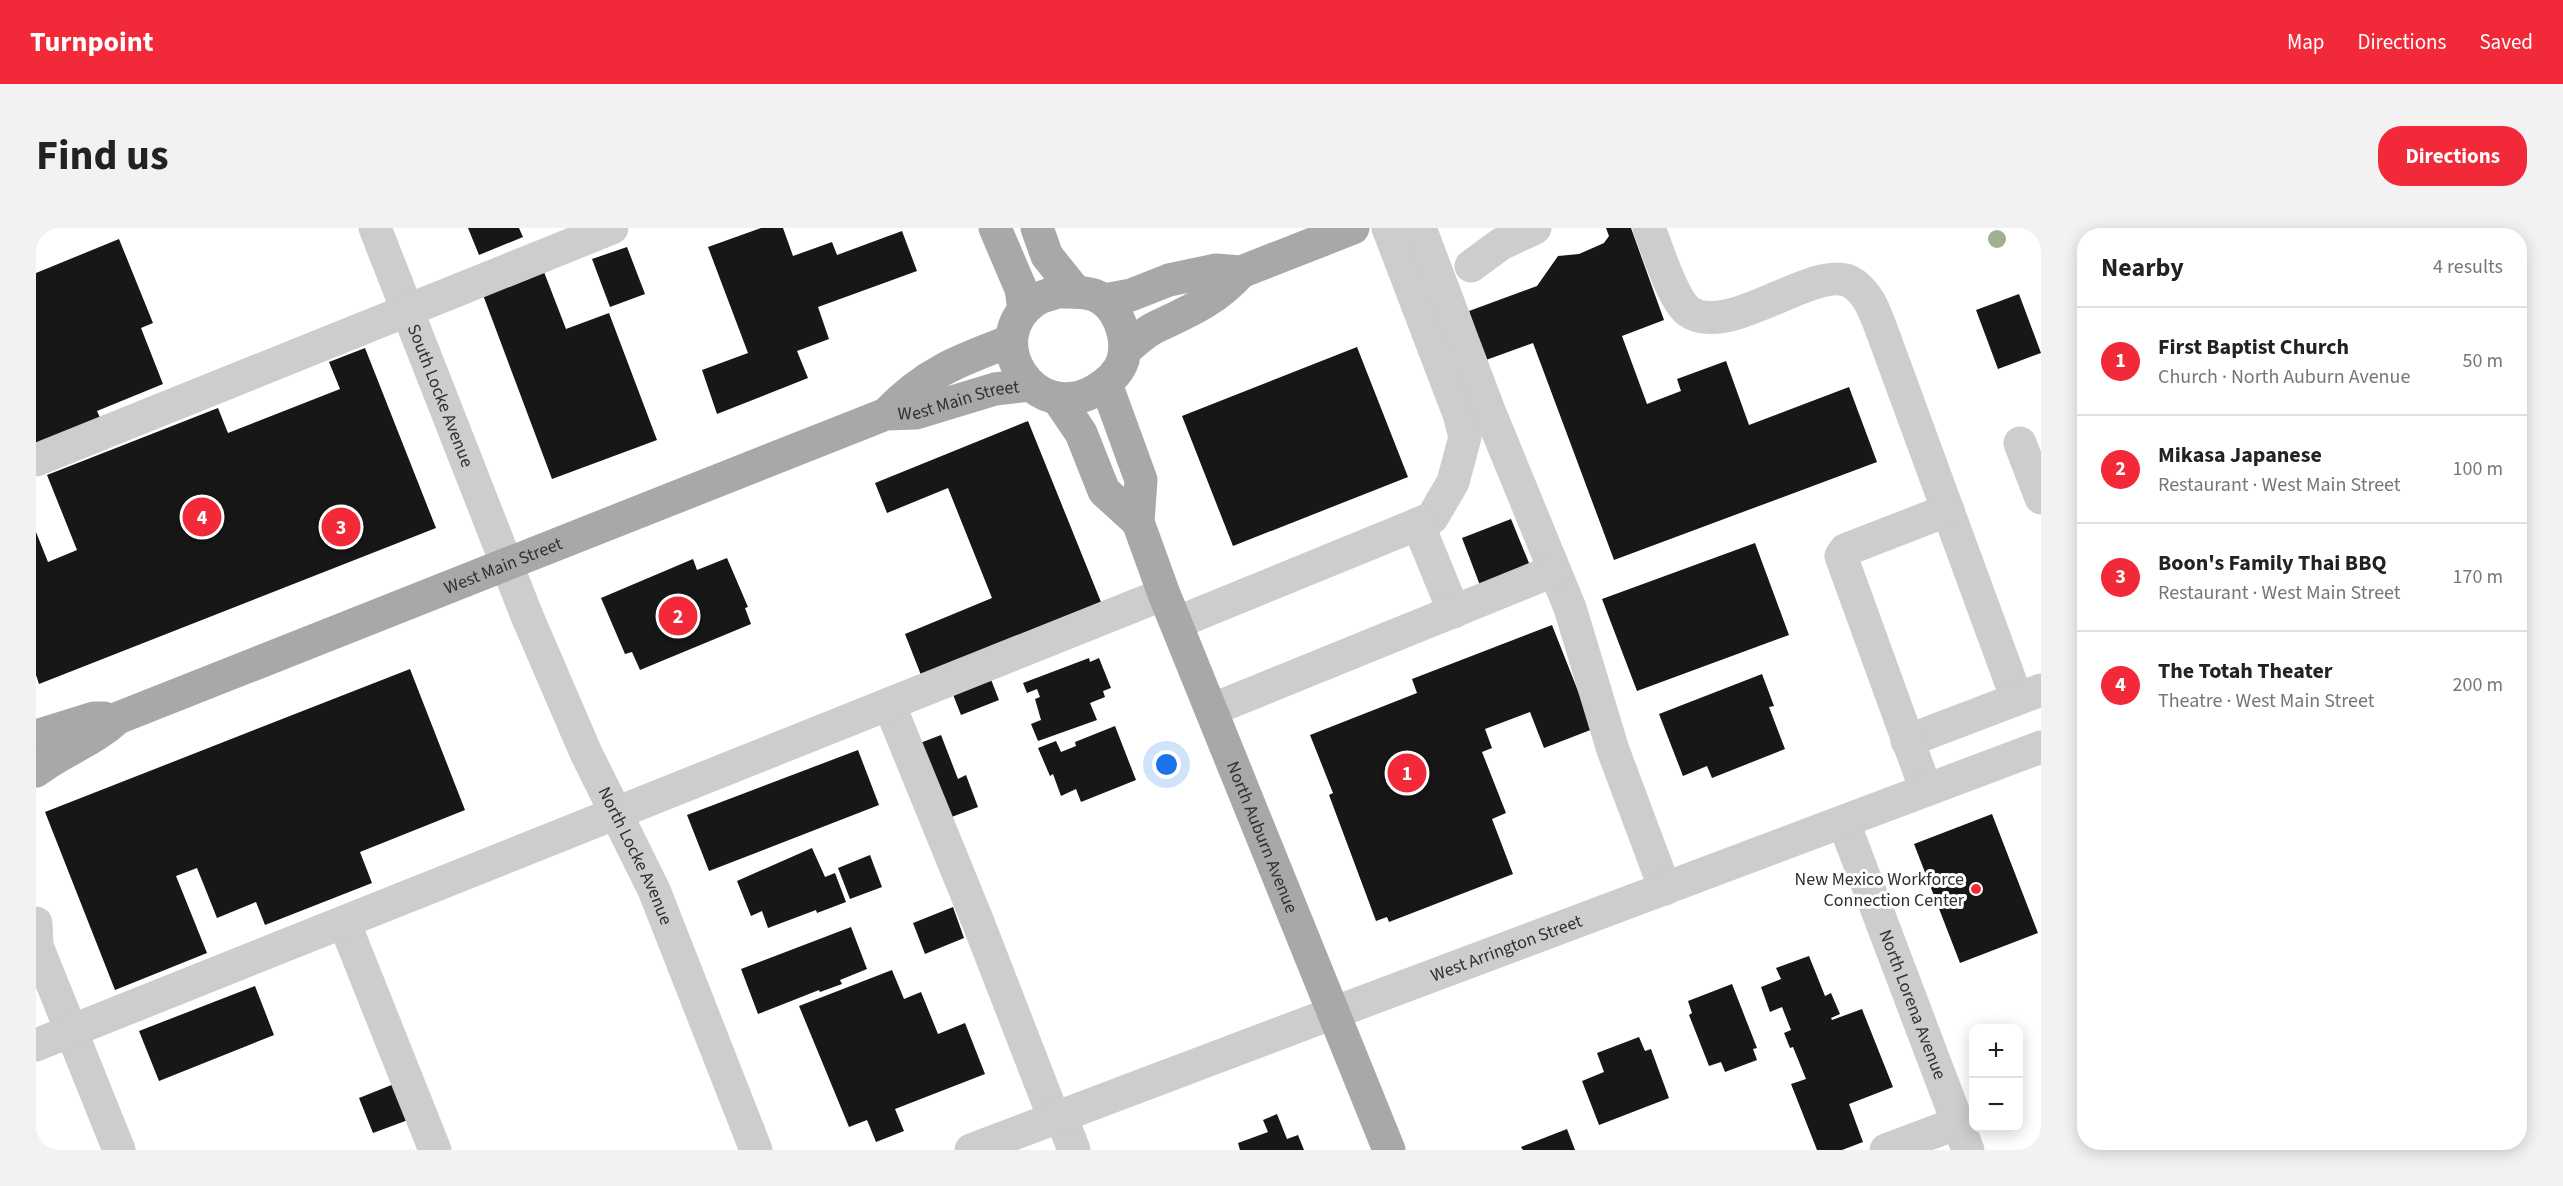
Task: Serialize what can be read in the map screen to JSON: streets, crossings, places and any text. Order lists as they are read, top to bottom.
{
  "streets": {
    "main road": ["West Main Street", "North Auburn Avenue"],
    "street": [
      "South Locke Avenue",
      "North Locke Avenue",
      "West Arrington Street",
      "North Lorena Avenue"
    ]
  },
  "crossings": [
    ["South Locke Avenue", "West Main Street"],
    ["South Locke Avenue", "North Locke Avenue"],
    ["West Main Street", "North Auburn Avenue"],
    ["West Main Street", "North Locke Avenue"],
    ["North Auburn Avenue", "West Arrington Street"],
    ["West Arrington Street", "North Lorena Avenue"]
  ],
  "places": ["New Mexico Workforce Connection Center"],
  "page": {
    "header": "Turnpoint",
    "nav": ["Map", "Directions", "Saved"],
    "title": "Find us",
    "buttons": "Directions",
    "heading": ["Nearby", "4 results"],
    "list": [
      {
        "mark": "1",
        "name": "First Baptist Church",
        "note": "Church · North Auburn Avenue",
        "value": "50 m"
      },
      {
        "mark": "2",
        "name": "Mikasa Japanese",
        "note": "Restaurant · West Main Street",
        "value": "100 m"
      },
      {
        "mark": "3",
        "name": "Boon's Family Thai BBQ",
        "note": "Restaurant · West Main Street",
        "value": "170 m"
      },
      {
        "mark": "4",
        "name": "The Totah Theater",
        "note": "Theatre · West Main Street",
        "value": "200 m"
      }
    ],
    "pins": [
      "4",
      "3",
      "2",
      "1"
    ],
    "map_buttons": ["+", "−"]
  }
}
